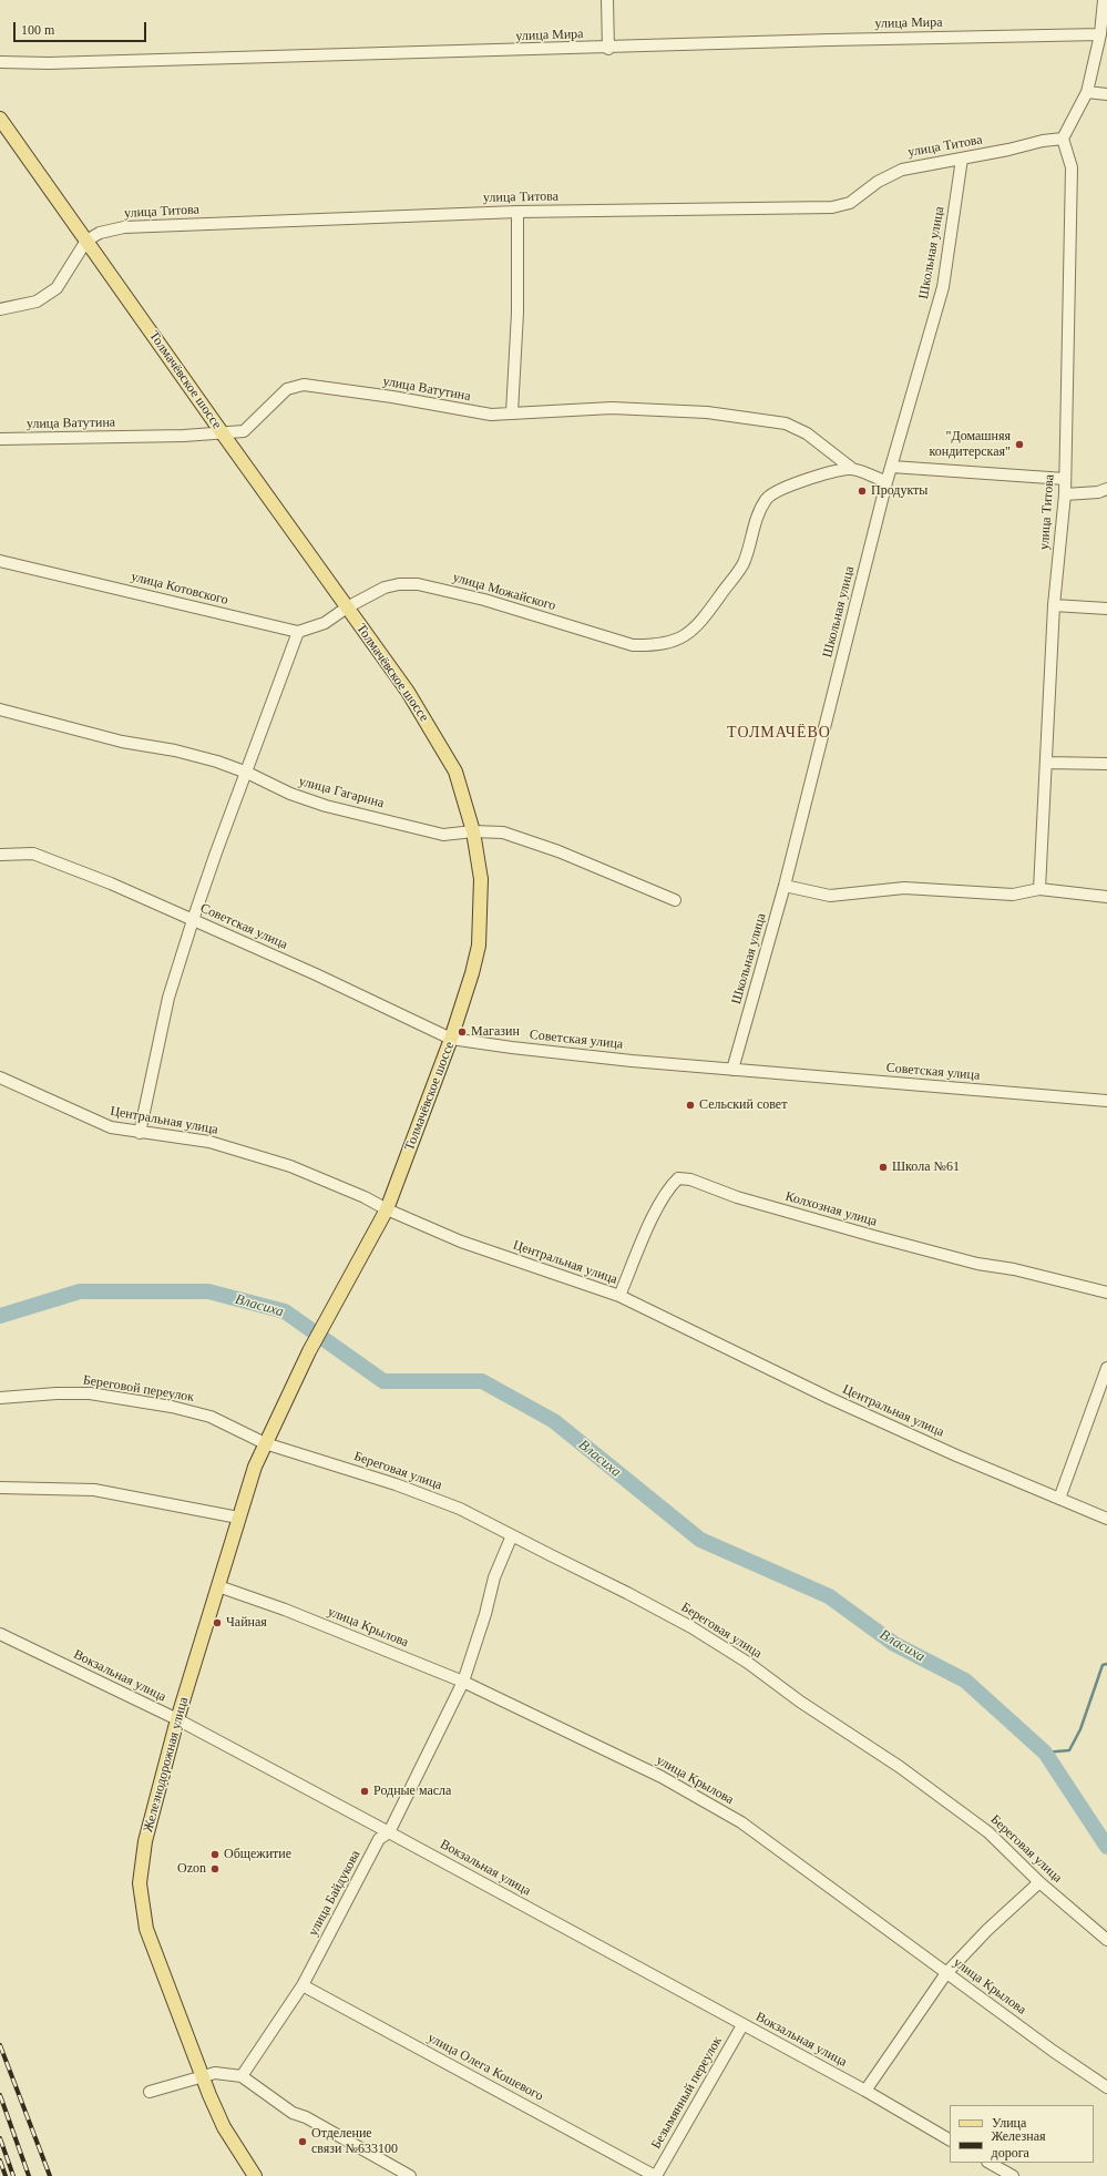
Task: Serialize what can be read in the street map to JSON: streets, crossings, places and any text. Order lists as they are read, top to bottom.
{
  "streets": {
    "main road": ["Толмачёвское шоссе", "Железнодорожная улица"],
    "street": [
      "улица Мира",
      "улица Титова",
      "Школьная улица",
      "улица Ватутина",
      "улица Котовского",
      "улица Можайского",
      "улица Гагарина",
      "Советская улица",
      "Центральная улица",
      "Колхозная улица",
      "Береговой переулок",
      "Береговая улица",
      "улица Крылова",
      "Вокзальная улица",
      "улица Байдукова",
      "улица Олега Кошевого",
      "Безымянный переулок"
    ]
  },
  "crossings": [
    ["улица Титова", "Школьная улица"],
    ["улица Титова", "Толмачёвское шоссе"],
    ["Школьная улица", "улица Ватутина"],
    ["Школьная улица", "Советская улица"],
    ["Толмачёвское шоссе", "улица Ватутина"],
    ["Толмачёвское шоссе", "улица Можайского"],
    ["Толмачёвское шоссе", "улица Гагарина"],
    ["Толмачёвское шоссе", "Советская улица"],
    ["Толмачёвское шоссе", "Центральная улица"],
    ["Толмачёвское шоссе", "Железнодорожная улица"],
    ["улица Ватутина", "улица Можайского"],
    ["Центральная улица", "Колхозная улица"],
    ["Береговой переулок", "Береговая улица"],
    ["Береговой переулок", "Железнодорожная улица"],
    ["Береговая улица", "Железнодорожная улица"],
    ["Береговая улица", "улица Байдукова"],
    ["улица Крылова", "Железнодорожная улица"],
    ["улица Крылова", "улица Байдукова"],
    ["Вокзальная улица", "Железнодорожная улица"],
    ["Вокзальная улица", "улица Байдукова"],
    ["Вокзальная улица", "Безымянный переулок"],
    ["улица Байдукова", "улица Олега Кошевого"],
    ["улица Олега Кошевого", "Безымянный переулок"]
  ],
  "districts": ["ТОЛМАЧЁВО"],
  "water": ["Власиха"],
  "places": [
    "\"Домашняя кондитерская\"",
    "Продукты",
    "Магазин",
    "Сельский совет",
    "Школа №61",
    "Чайная",
    "Родные масла",
    "Общежитие",
    "Ozon",
    "Отделение связи №633100"
  ],
  "legend": ["Улица", "Железная дорога"],
  "scale_bar": "100 m"
}
